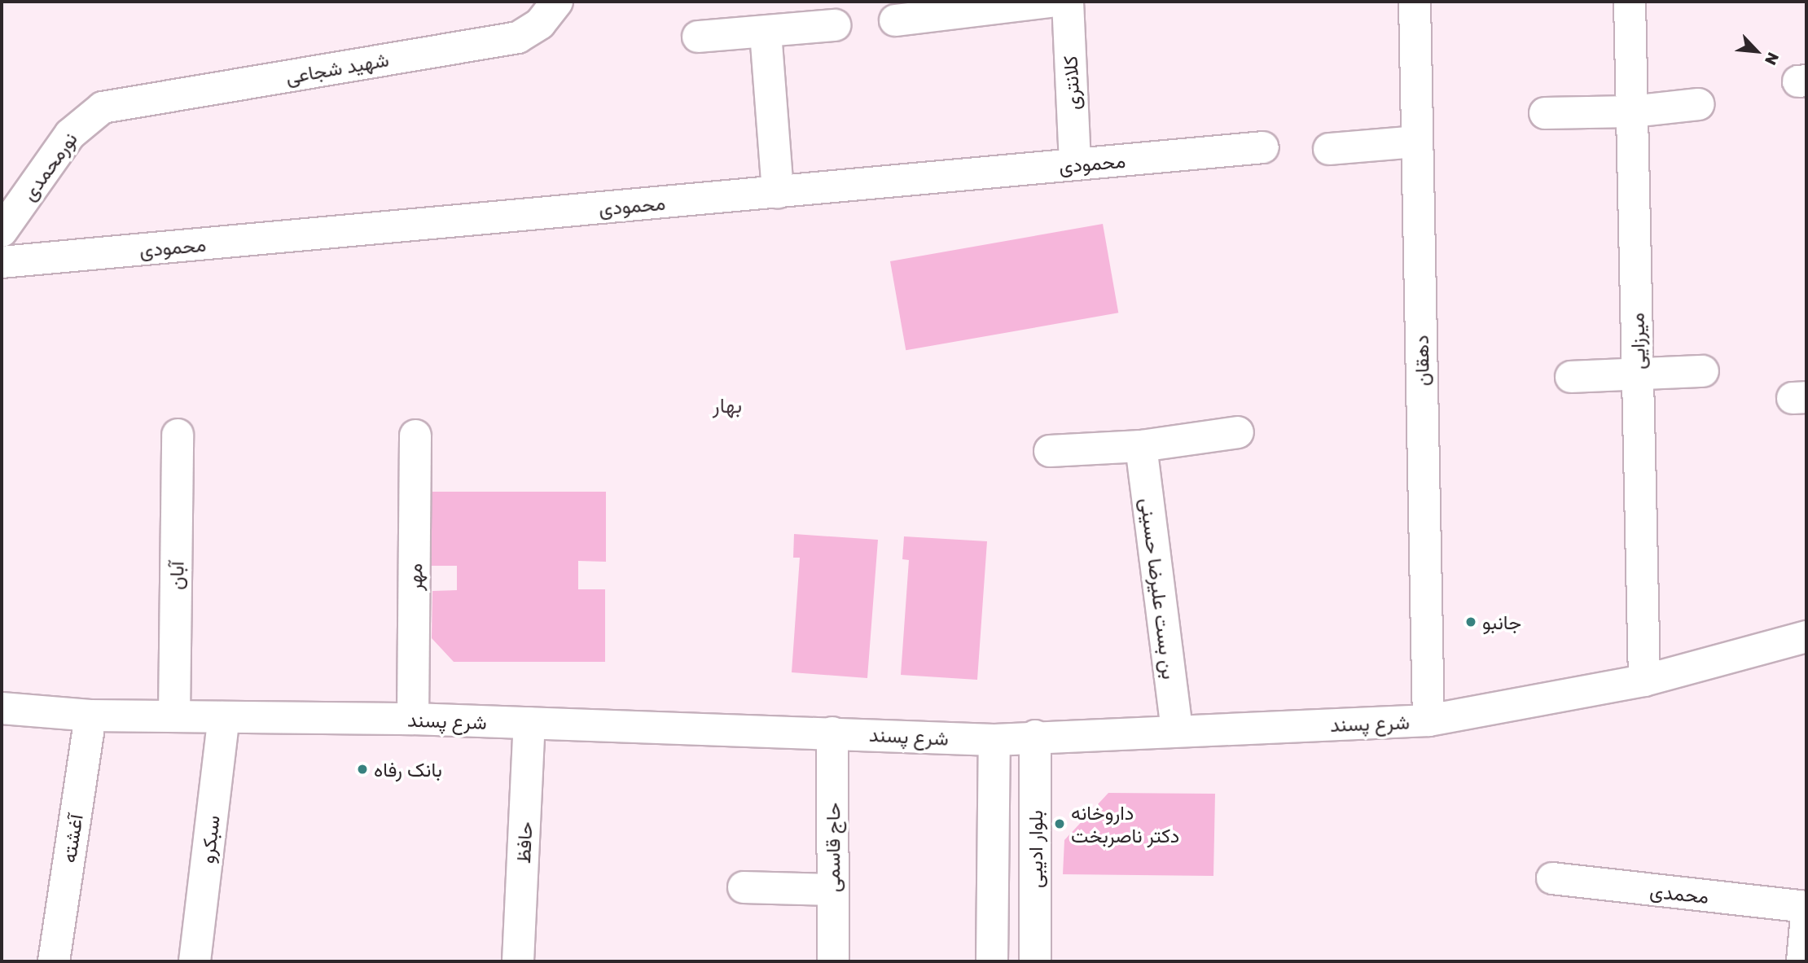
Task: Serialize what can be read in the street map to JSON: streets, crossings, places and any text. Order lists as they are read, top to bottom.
{
  "streets": {
    "street": [
      "شهید شجاعی",
      "کلانتری",
      "محمودی",
      "نورمحمدی",
      "میرزایی",
      "دهقان",
      "آبان",
      "مهر",
      "بن بست علیرضا حسینی",
      "شرع پسند",
      "آغشته",
      "سبکرو",
      "حافظ",
      "حاج قاسمی",
      "بلوار ادیبی",
      "محمدی"
    ]
  },
  "crossings": [
    ["شهید شجاعی", "نورمحمدی"],
    ["کلانتری", "محمودی"],
    ["میرزایی", "شرع پسند"],
    ["دهقان", "شرع پسند"],
    ["آبان", "شرع پسند"],
    ["مهر", "شرع پسند"],
    ["بن بست علیرضا حسینی", "شرع پسند"],
    ["شرع پسند", "آغشته"],
    ["شرع پسند", "سبکرو"],
    ["شرع پسند", "حافظ"],
    ["شرع پسند", "حاج قاسمی"],
    ["شرع پسند", "بلوار ادیبی"]
  ],
  "districts": ["بهار"],
  "places": ["جانبو", "بانک رفاه", "داروخانه دکتر ناصربخت"],
  "north": "bottom right"
}
